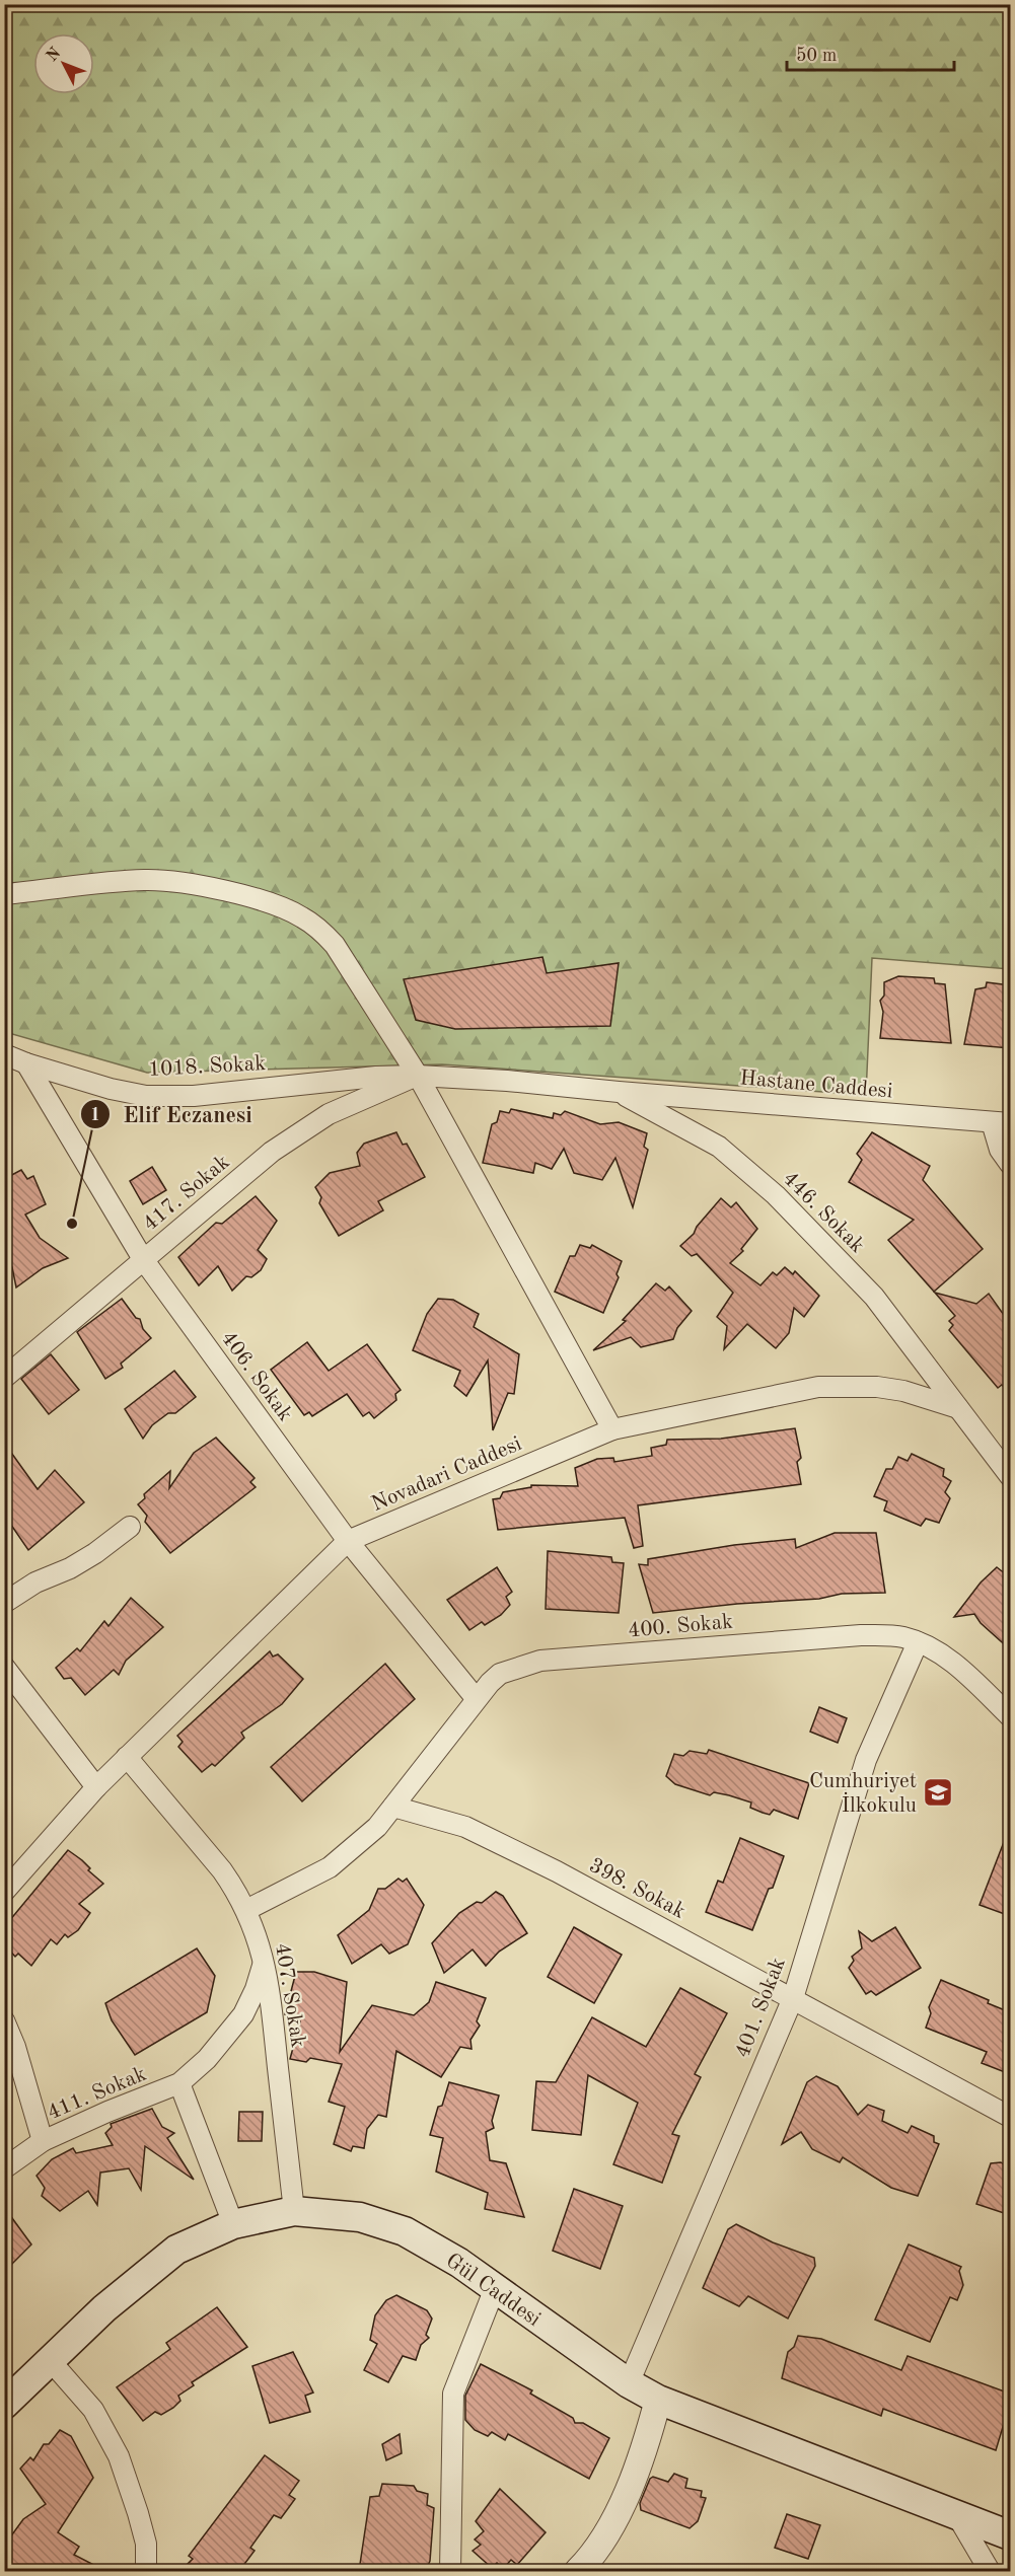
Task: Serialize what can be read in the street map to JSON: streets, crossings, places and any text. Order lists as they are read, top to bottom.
{
  "streets": {
    "main road": ["Gül Caddesi"],
    "street": [
      "1018. Sokak",
      "Hastane Caddesi",
      "417. Sokak",
      "446. Sokak",
      "406. Sokak",
      "Novadari Caddesi",
      "400. Sokak",
      "398. Sokak",
      "407. Sokak",
      "401. Sokak",
      "411. Sokak"
    ]
  },
  "crossings": [
    ["1018. Sokak", "Hastane Caddesi"],
    ["1018. Sokak", "417. Sokak"],
    ["1018. Sokak", "446. Sokak"],
    ["1018. Sokak", "406. Sokak"],
    ["Hastane Caddesi", "446. Sokak"],
    ["417. Sokak", "406. Sokak"],
    ["446. Sokak", "Novadari Caddesi"],
    ["406. Sokak", "Novadari Caddesi"],
    ["406. Sokak", "400. Sokak"],
    ["Novadari Caddesi", "407. Sokak"],
    ["400. Sokak", "398. Sokak"],
    ["400. Sokak", "401. Sokak"],
    ["398. Sokak", "401. Sokak"],
    ["407. Sokak", "411. Sokak"],
    ["407. Sokak", "Gül Caddesi"],
    ["401. Sokak", "Gül Caddesi"],
    ["411. Sokak", "Gül Caddesi"]
  ],
  "places": {
    "other": ["Elif Eczanesi"],
    "school or university": ["Cumhuriyet İlkokulu"]
  },
  "scale_bar": "50 m",
  "north": "top left"
}
